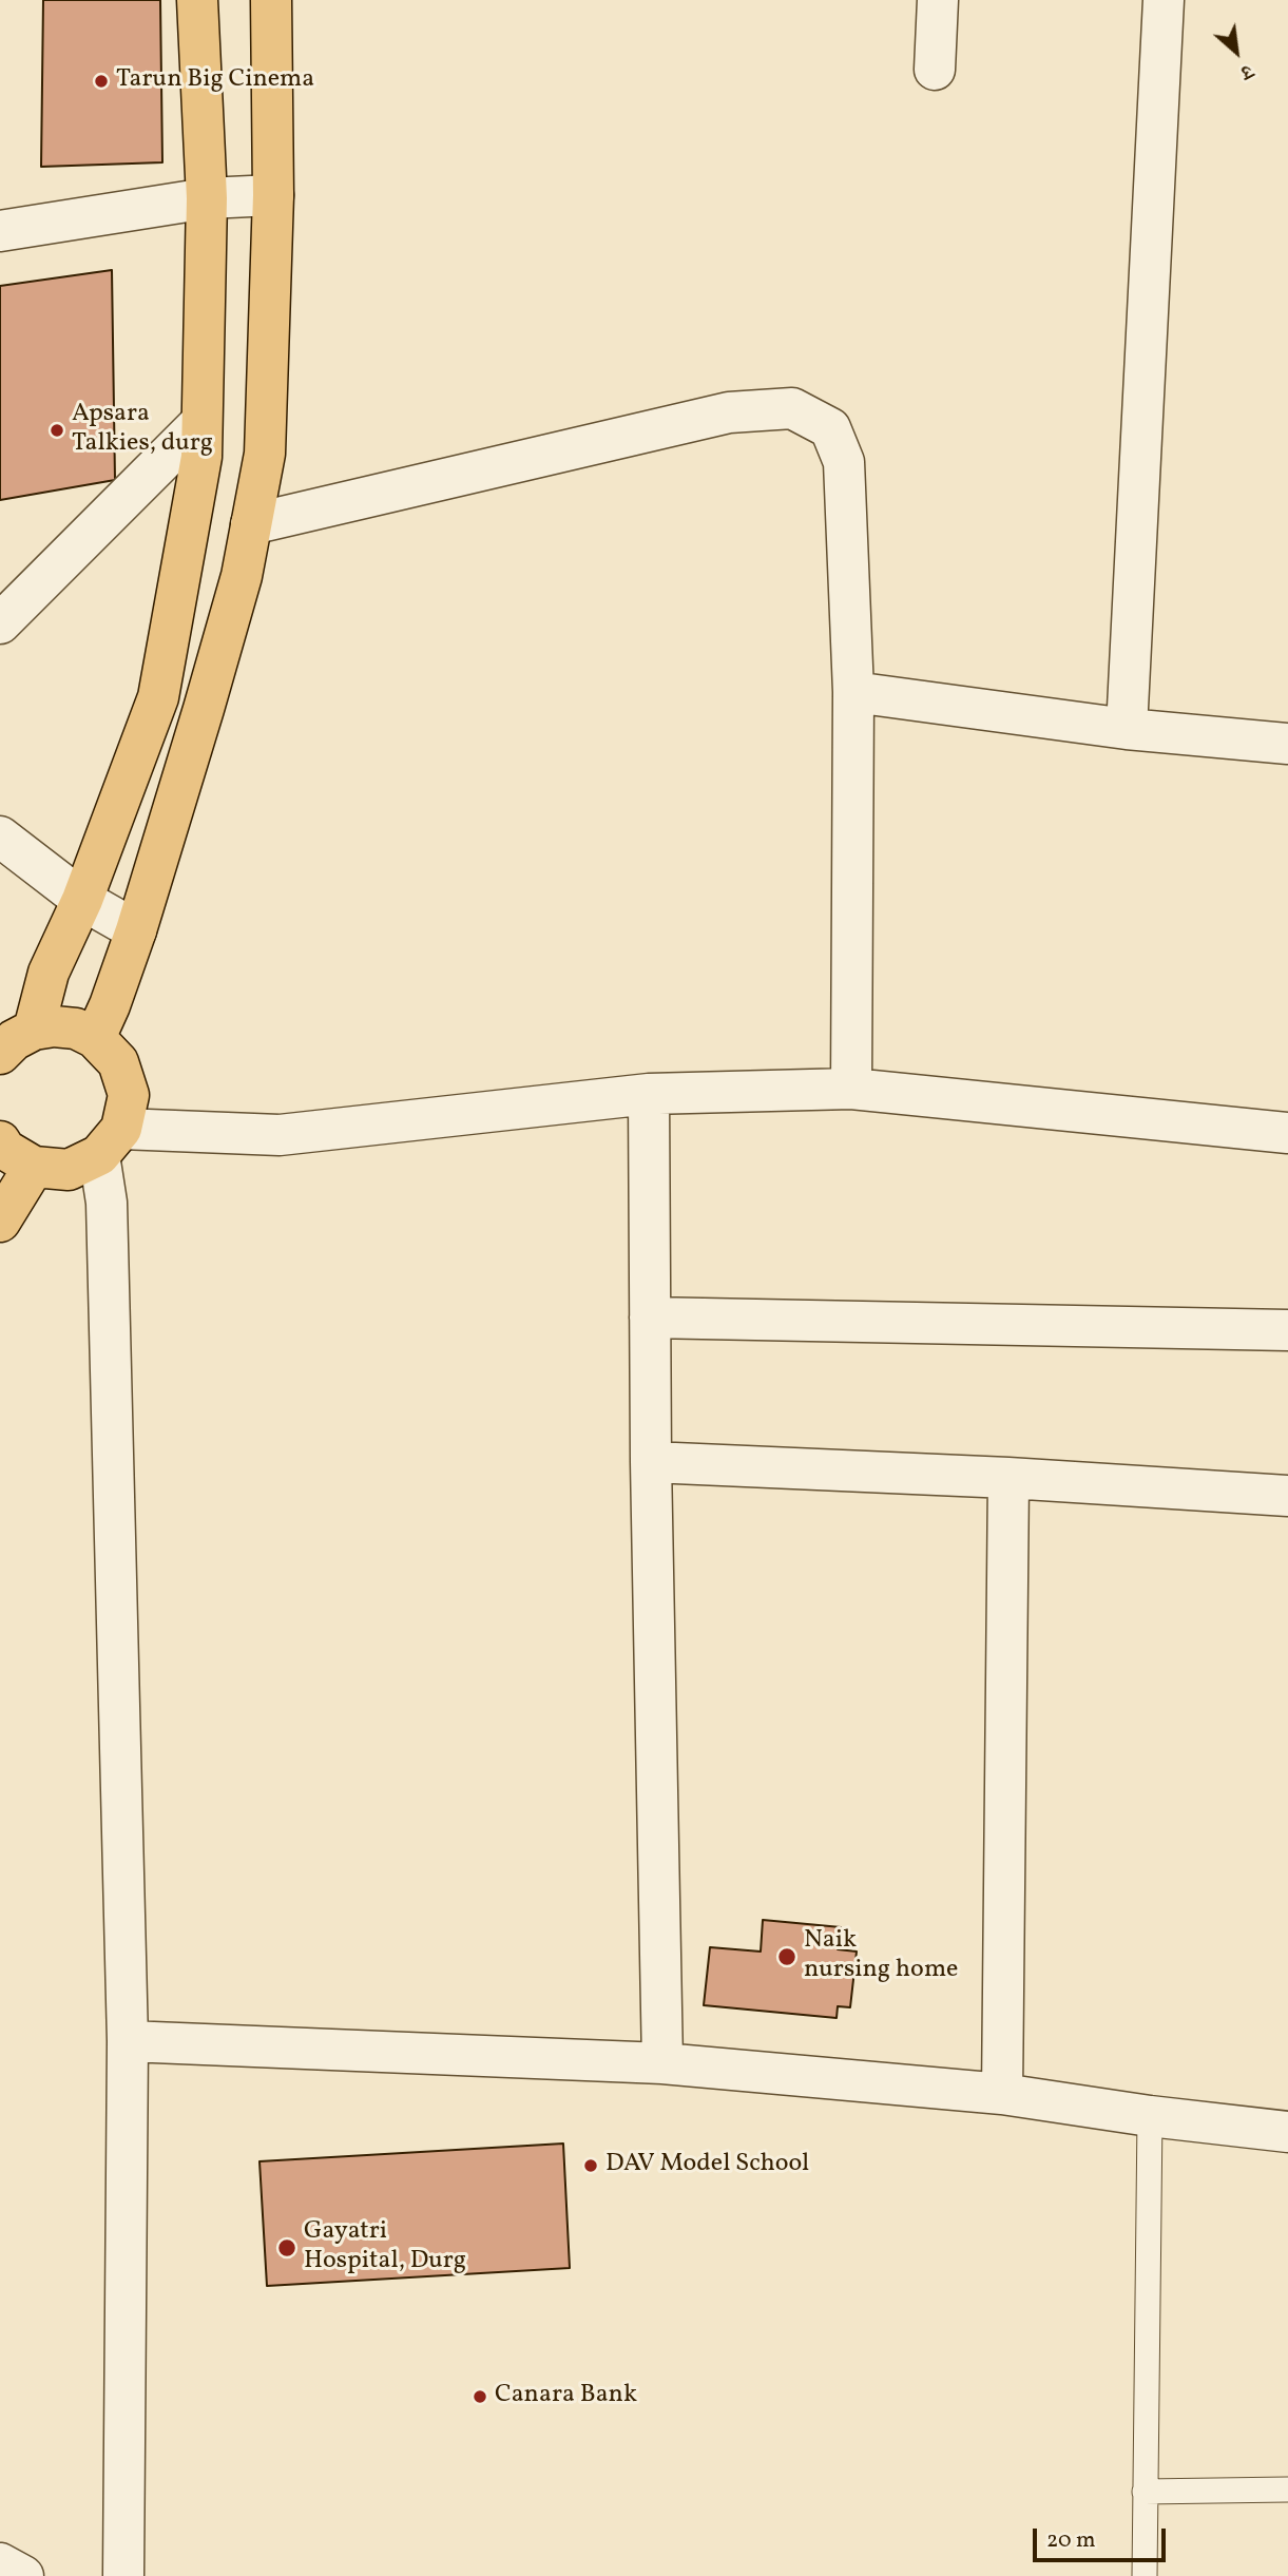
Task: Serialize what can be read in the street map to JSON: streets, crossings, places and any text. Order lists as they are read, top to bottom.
{
  "places": [
    "Tarun Big Cinema",
    "Apsara Talkies, durg",
    "Naik nursing home",
    "DAV Model School",
    "Gayatri Hospital, Durg",
    "Canara Bank"
  ],
  "scale_bar": "20 m",
  "north": "bottom right"
}
